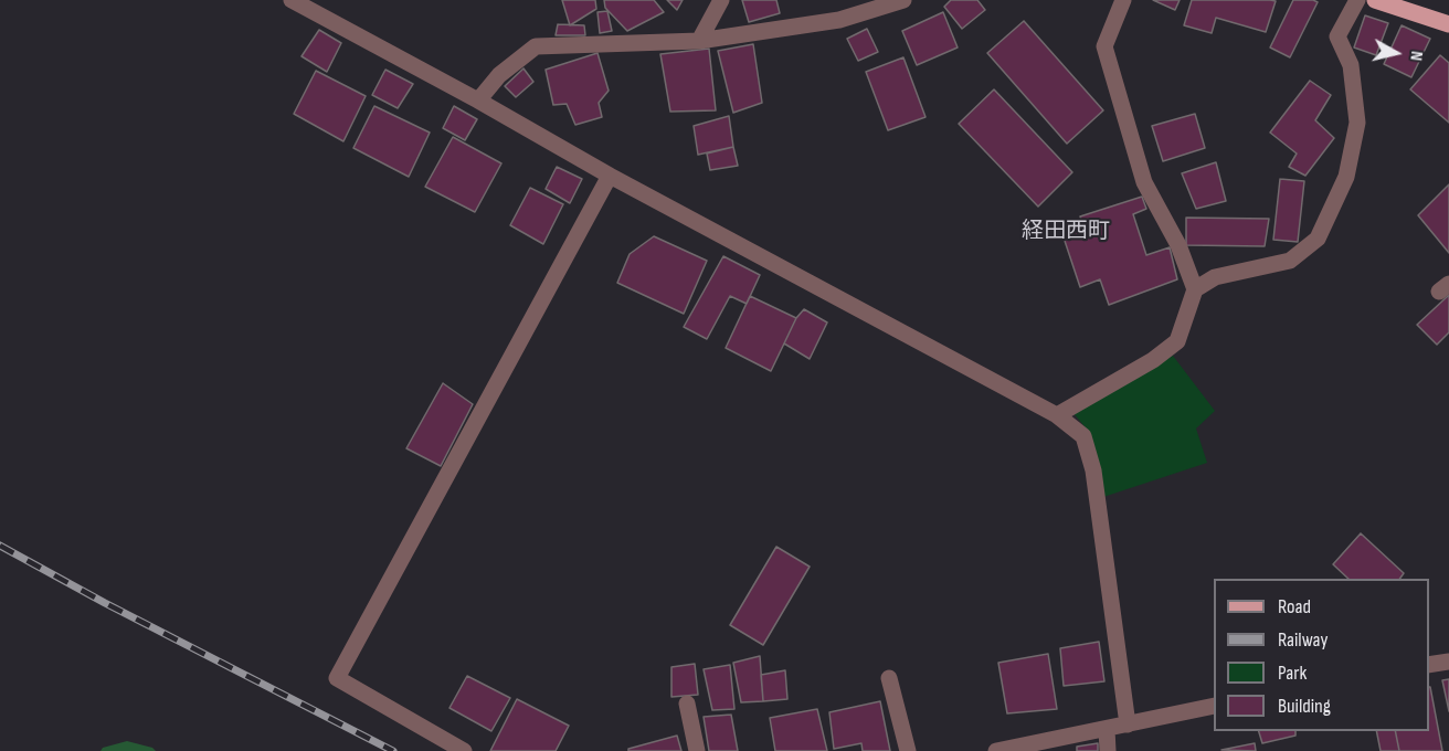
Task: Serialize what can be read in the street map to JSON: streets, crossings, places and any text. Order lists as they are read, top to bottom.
{
  "districts": ["経田西町"],
  "legend": [
    "Road",
    "Railway",
    "Park",
    "Building"
  ],
  "north": "right"
}
